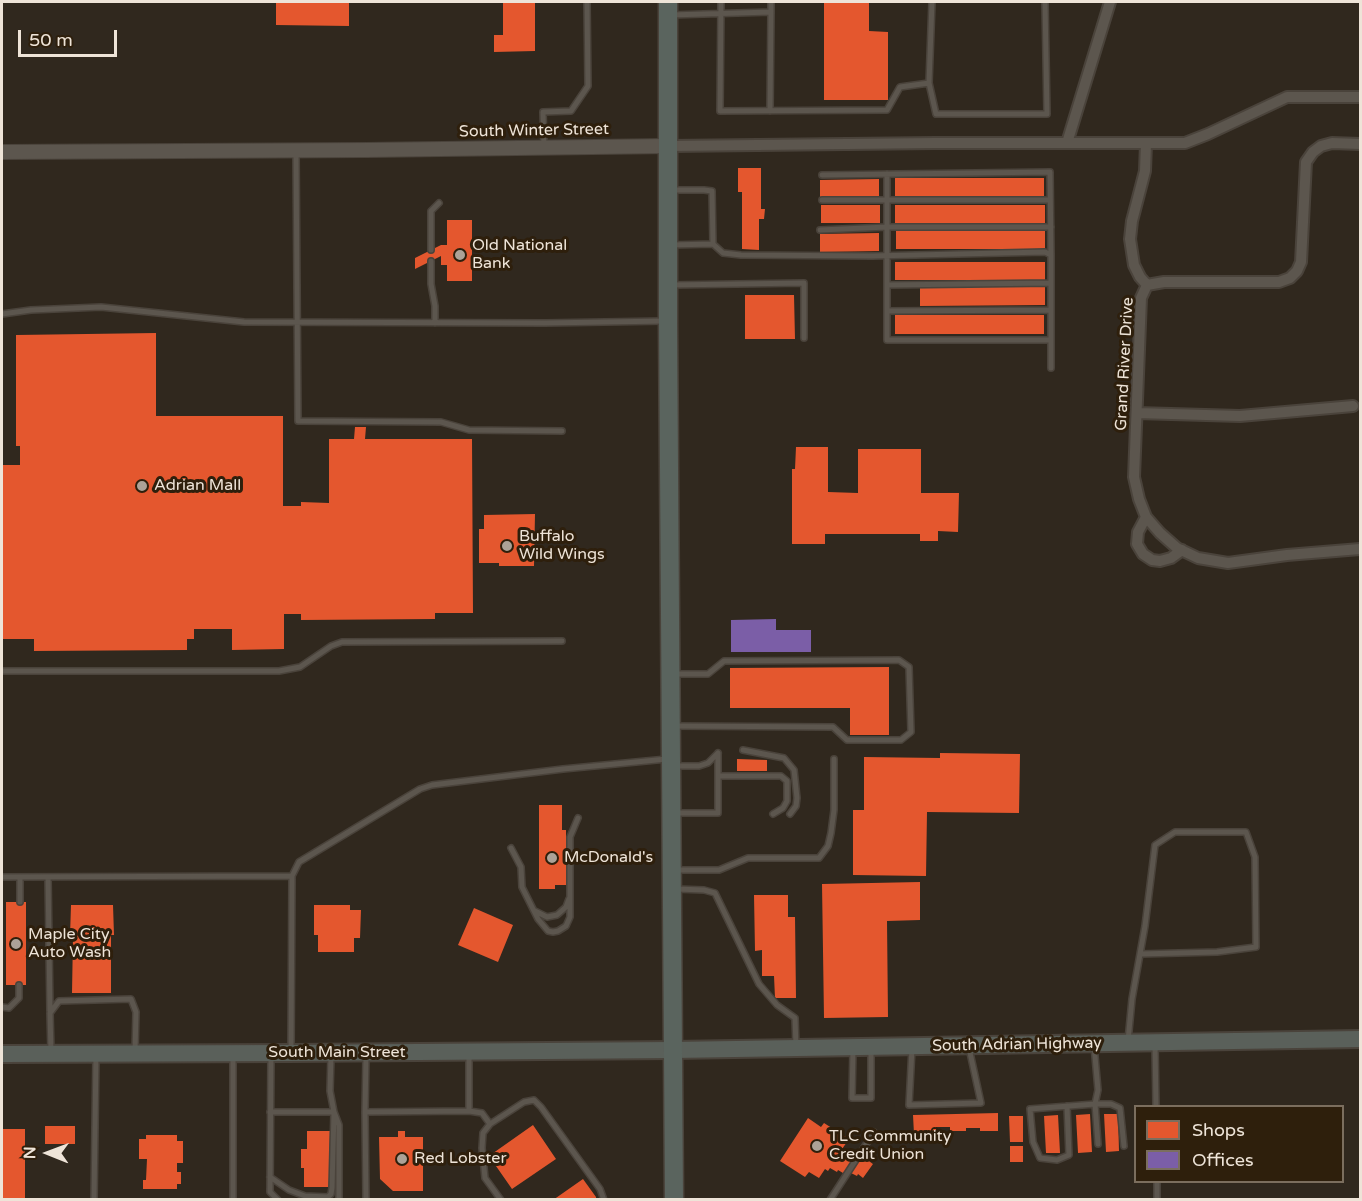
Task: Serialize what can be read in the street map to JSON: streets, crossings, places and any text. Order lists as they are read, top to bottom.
{
  "streets": {
    "main road": ["South Adrian Highway", "South Main Street"],
    "street": ["South Winter Street", "Grand River Drive"]
  },
  "crossings": [
    ["South Adrian Highway", "South Main Street"]
  ],
  "places": [
    "Old National Bank",
    "Adrian Mall",
    "Buffalo Wild Wings",
    "McDonald's",
    "Maple City Auto Wash",
    "TLC Community Credit Union",
    "Red Lobster"
  ],
  "legend": ["Shops", "Offices"],
  "scale_bar": "50 m",
  "north": "left"
}
